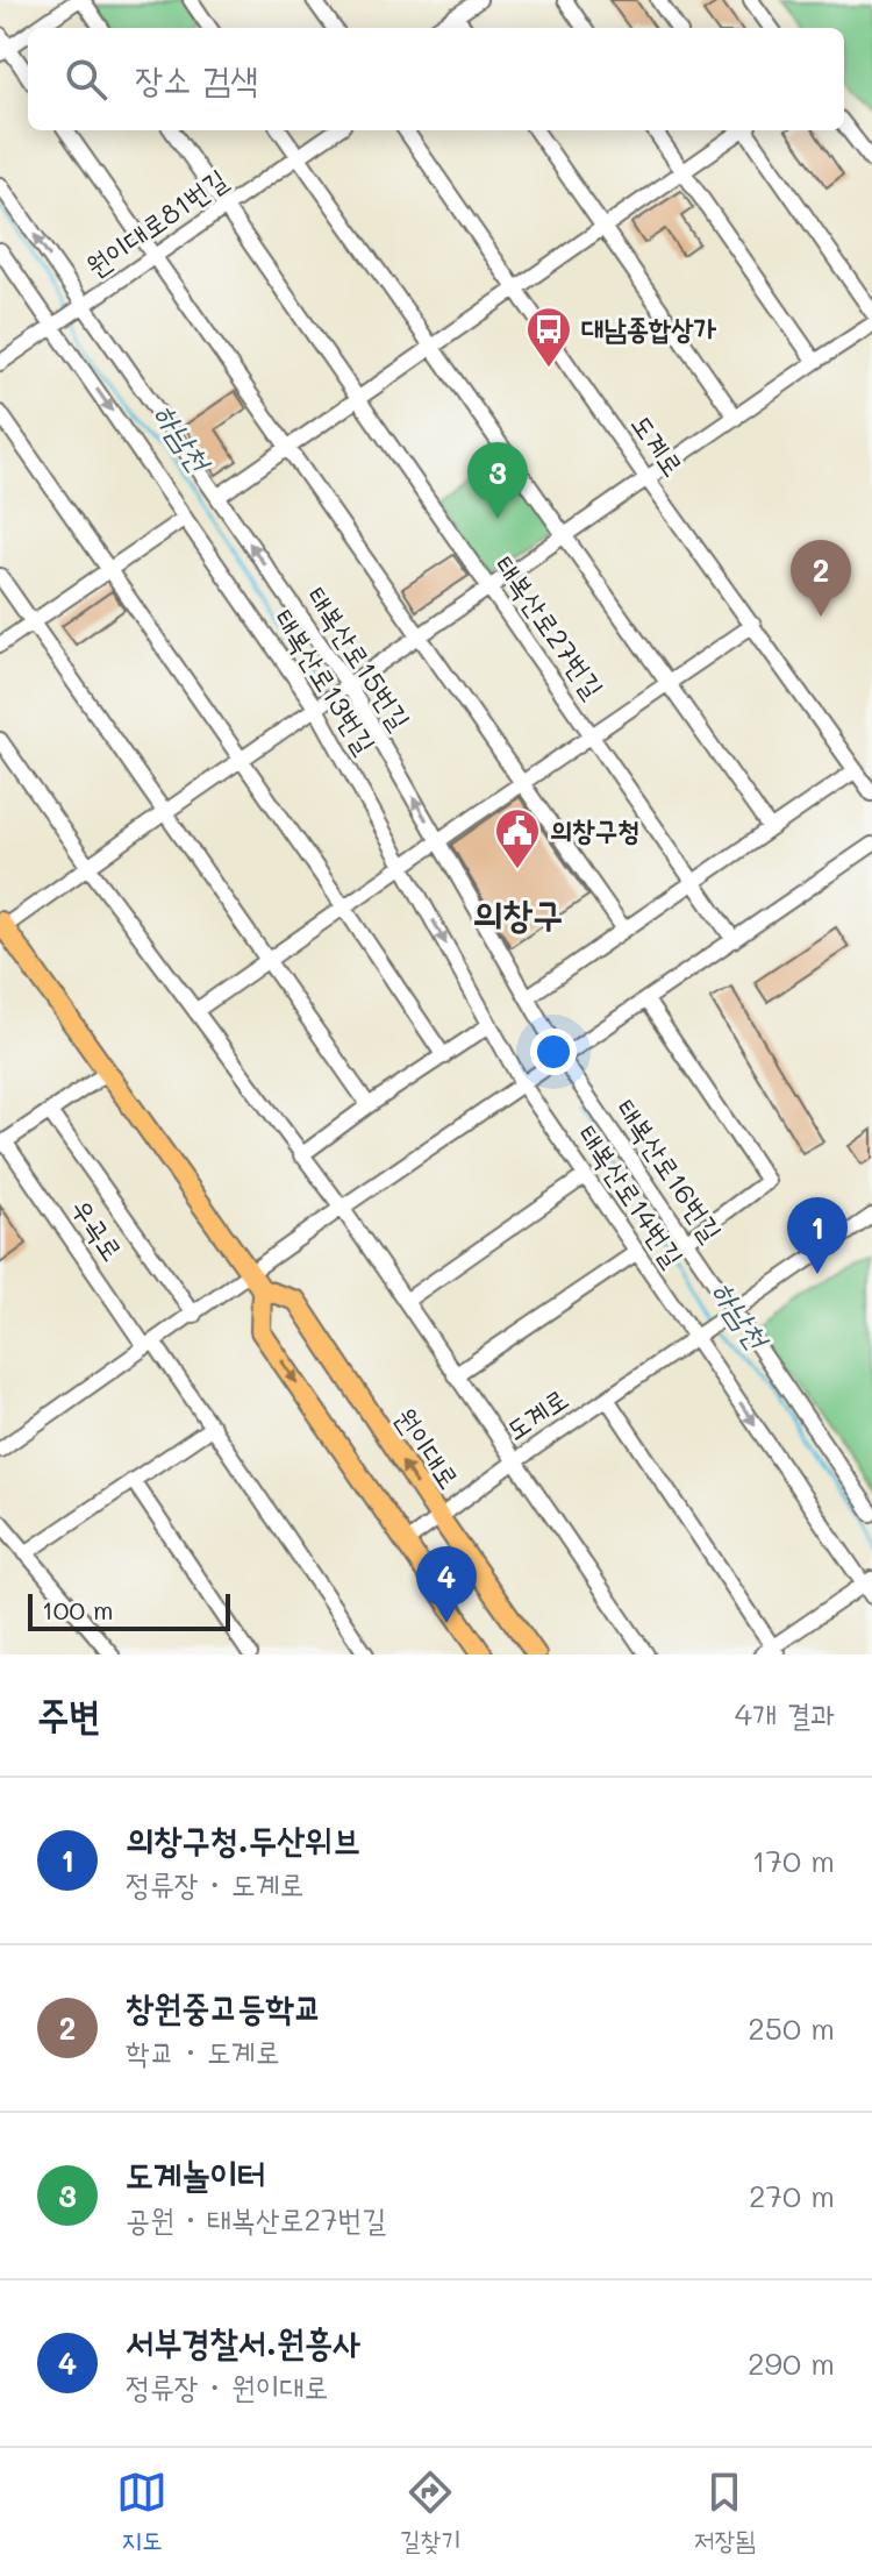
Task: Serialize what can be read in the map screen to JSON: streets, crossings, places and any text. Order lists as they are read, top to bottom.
{
  "streets": {
    "main road": ["원이대로"],
    "street": [
      "원이대로81번길",
      "도계로",
      "태복산로27번길",
      "태복산로15번길",
      "태복산로13번길",
      "태복산로16번길",
      "태복산로14번길",
      "우곡로"
    ]
  },
  "crossings": [
    ["원이대로81번길", "태복산로27번길"],
    ["원이대로81번길", "태복산로15번길"],
    ["원이대로81번길", "태복산로13번길"],
    ["도계로", "태복산로16번길"],
    ["도계로", "태복산로14번길"],
    ["도계로", "원이대로"],
    ["태복산로15번길", "태복산로16번길"],
    ["태복산로13번길", "태복산로14번길"]
  ],
  "districts": ["의창구"],
  "water": ["하남천"],
  "places": {
    "bus stop": ["대남종합상가"],
    "public building": ["의창구청"]
  },
  "scale_bar": "100 m",
  "page": {
    "search": "장소 검색",
    "pins": [
      "3",
      "2",
      "1",
      "4"
    ],
    "scale": "100 m",
    "heading": ["주변", "4개 결과"],
    "list": [
      {
        "mark": "1",
        "name": "의창구청.두산위브",
        "note": "정류장 · 도계로",
        "value": "170 m"
      },
      {
        "mark": "2",
        "name": "창원중고등학교",
        "note": "학교 · 도계로",
        "value": "250 m"
      },
      {
        "mark": "3",
        "name": "도계놀이터",
        "note": "공원 · 태복산로27번길",
        "value": "270 m"
      },
      {
        "mark": "4",
        "name": "서부경찰서.원흥사",
        "note": "정류장 · 원이대로",
        "value": "290 m"
      }
    ],
    "nav": ["지도", "길찾기", "저장됨"]
  }
}
